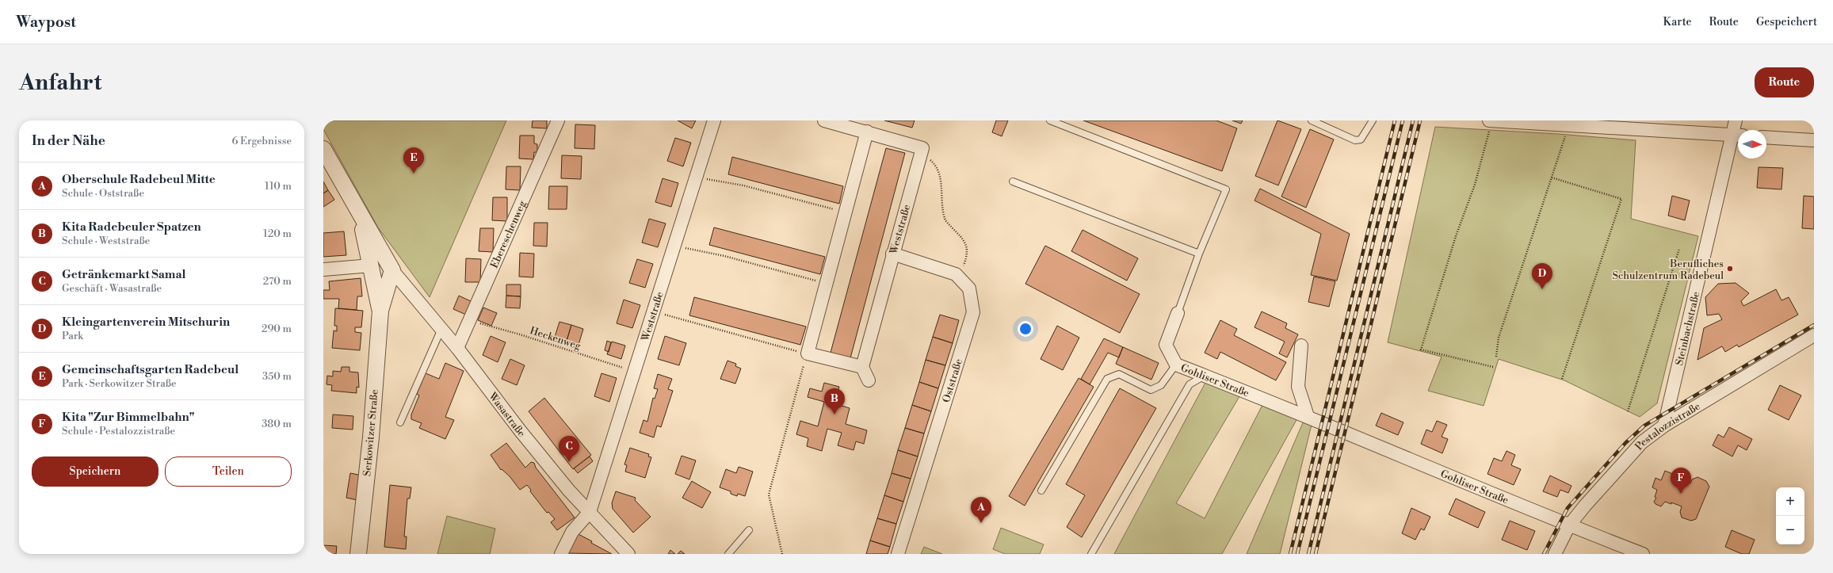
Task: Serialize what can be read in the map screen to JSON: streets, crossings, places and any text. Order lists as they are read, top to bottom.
{
  "streets": {
    "street": [
      "Weststraße",
      "Ebereschenweg",
      "Steinbachstraße",
      "Gohliser Straße",
      "Oststraße",
      "Wasastraße",
      "Pestalozzistraße",
      "Serkowitzer Straße"
    ],
    "path": ["Heckenweg"]
  },
  "crossings": [
    ["Weststraße", "Heckenweg"],
    ["Weststraße", "Oststraße"],
    ["Weststraße", "Wasastraße"],
    ["Ebereschenweg", "Heckenweg"],
    ["Ebereschenweg", "Wasastraße"],
    ["Steinbachstraße", "Pestalozzistraße"],
    ["Gohliser Straße", "Pestalozzistraße"],
    ["Wasastraße", "Serkowitzer Straße"]
  ],
  "places": ["Berufliches Schulzentrum Radebeul"],
  "north": "right",
  "page": {
    "header": "Waypost",
    "nav": ["Karte", "Route", "Gespeichert"],
    "buttons": [
      "Route",
      ["Speichern", "Teilen"]
    ],
    "title": "Anfahrt",
    "heading": ["In der Nähe", "6 Ergebnisse"],
    "pins": [
      "E",
      "D",
      "B",
      "C",
      "F",
      "A"
    ],
    "list": [
      {
        "mark": "A",
        "name": "Oberschule Radebeul Mitte",
        "note": "Schule · Oststraße",
        "value": "110 m"
      },
      {
        "mark": "B",
        "name": "Kita Radebeuler Spatzen",
        "note": "Schule · Weststraße",
        "value": "120 m"
      },
      {
        "mark": "C",
        "name": "Getränkemarkt Samal",
        "note": "Geschäft · Wasastraße",
        "value": "270 m"
      },
      {
        "mark": "D",
        "name": "Kleingartenverein Mitschurin",
        "note": "Park",
        "value": "290 m"
      },
      {
        "mark": "E",
        "name": "Gemeinschaftsgarten Radebeul",
        "note": "Park · Serkowitzer Straße",
        "value": "350 m"
      },
      {
        "mark": "F",
        "name": "Kita \"Zur Bimmelbahn\"",
        "note": "Schule · Pestalozzistraße",
        "value": "380 m"
      }
    ],
    "map_buttons": ["+", "−"]
  }
}
